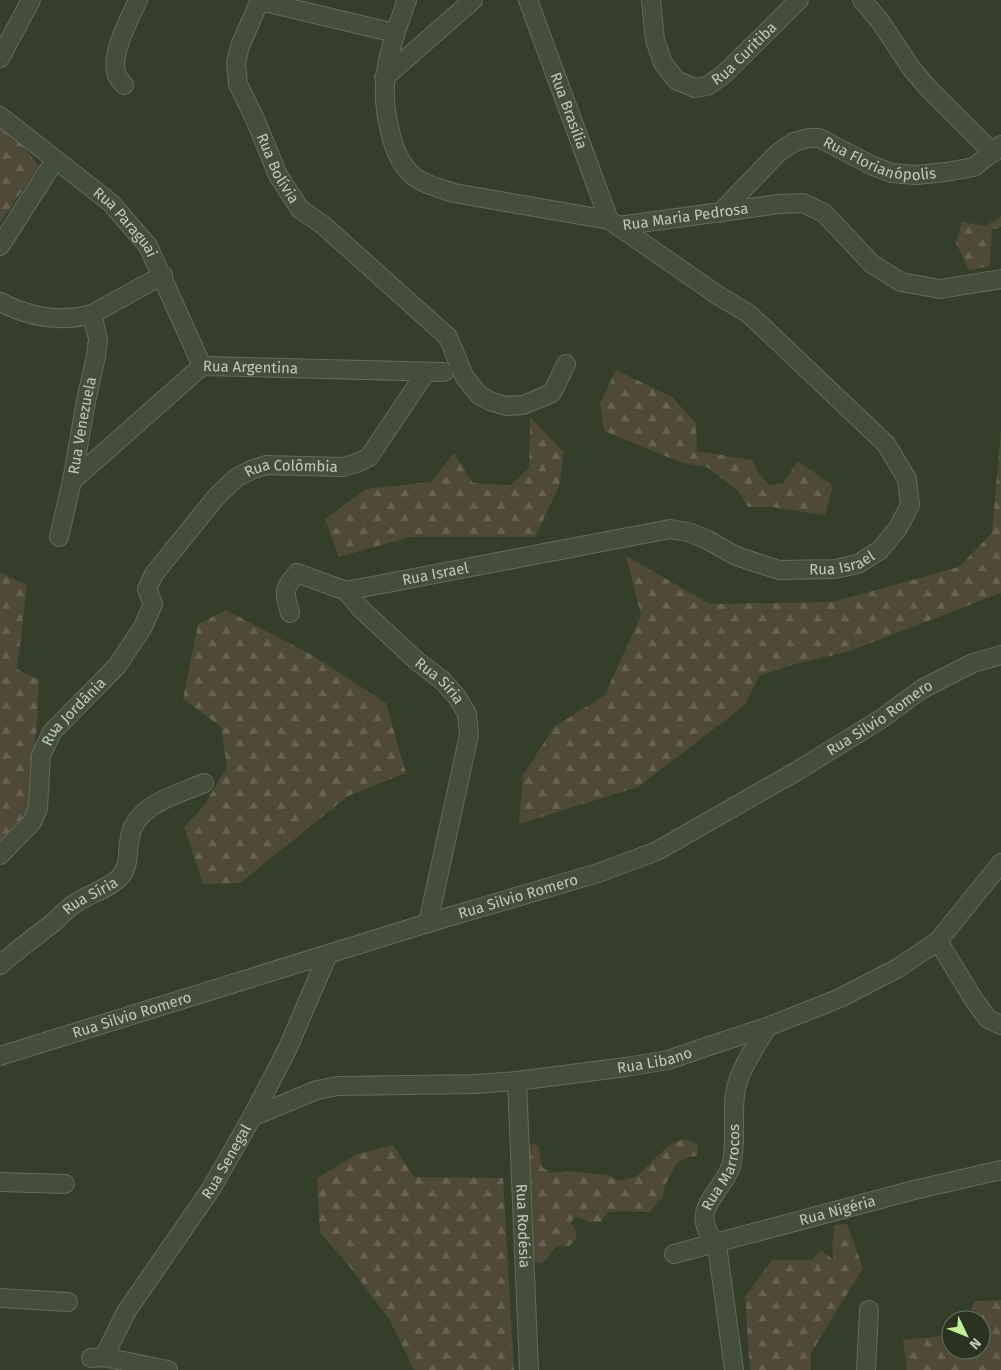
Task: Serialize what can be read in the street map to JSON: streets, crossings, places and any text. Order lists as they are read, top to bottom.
{
  "streets": {
    "street": [
      "Rua Curitiba",
      "Rua Brasília",
      "Rua Florianópolis",
      "Rua Bolívia",
      "Rua Maria Pedrosa",
      "Rua Paraguai",
      "Rua Argentina",
      "Rua Venezuela",
      "Rua Colômbia",
      "Rua Israel",
      "Rua Síria",
      "Rua Jordânia",
      "Rua Silvio Romero",
      "Rua Libano",
      "Rua Senegal",
      "Rua Marrocos",
      "Rua Nigéria",
      "Rua Rodésia"
    ]
  },
  "crossings": [
    ["Rua Brasília", "Rua Maria Pedrosa"],
    ["Rua Brasília", "Rua Israel"],
    ["Rua Florianópolis", "Rua Maria Pedrosa"],
    ["Rua Maria Pedrosa", "Rua Israel"],
    ["Rua Paraguai", "Rua Argentina"],
    ["Rua Argentina", "Rua Venezuela"],
    ["Rua Argentina", "Rua Colômbia"],
    ["Rua Colômbia", "Rua Jordânia"],
    ["Rua Israel", "Rua Síria"],
    ["Rua Síria", "Rua Silvio Romero"],
    ["Rua Silvio Romero", "Rua Senegal"],
    ["Rua Libano", "Rua Senegal"],
    ["Rua Libano", "Rua Marrocos"],
    ["Rua Libano", "Rua Rodésia"],
    ["Rua Marrocos", "Rua Nigéria"]
  ],
  "north": "bottom right"
}
